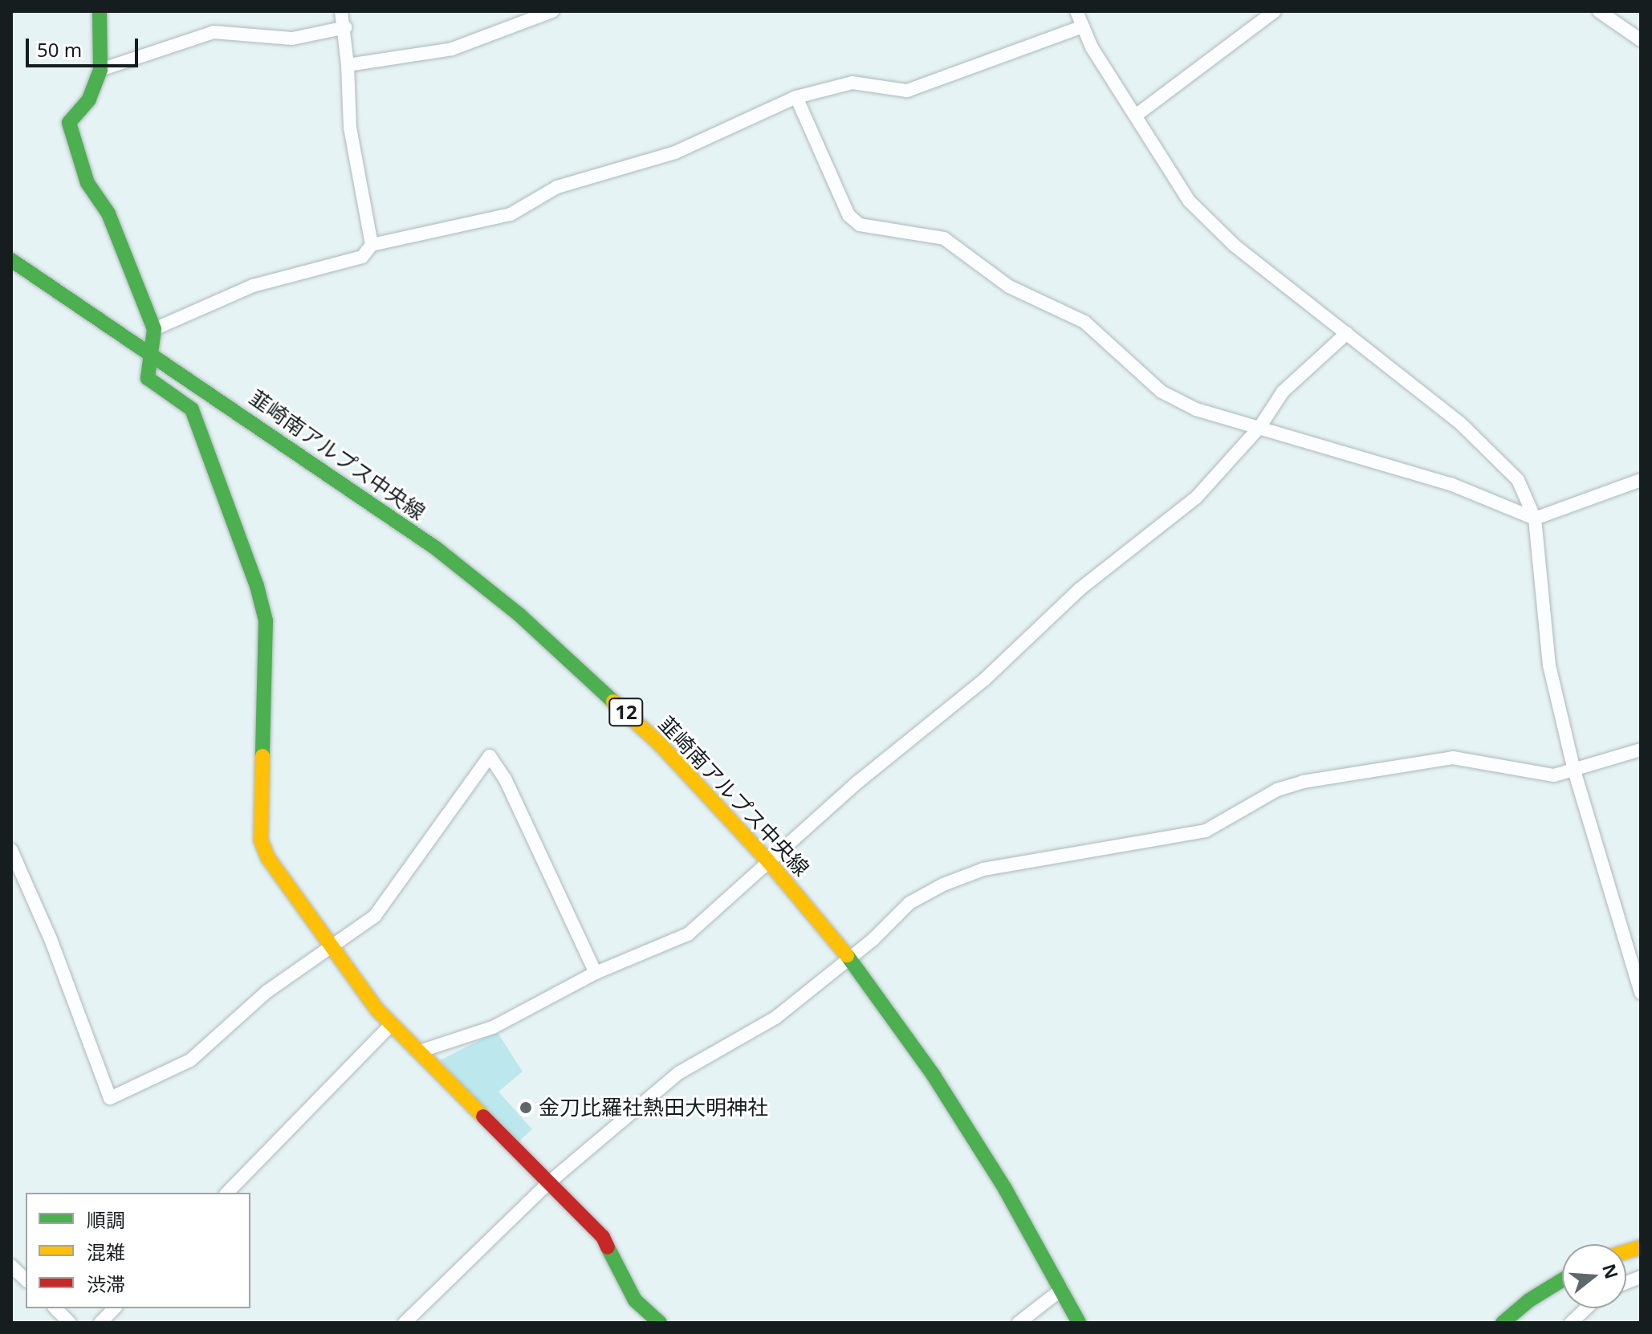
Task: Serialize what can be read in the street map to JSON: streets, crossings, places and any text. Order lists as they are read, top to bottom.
{
  "streets": {
    "main road": ["韮崎南アルプス中央線", "12"]
  },
  "places": ["金刀比羅社熱田大明神社"],
  "legend": ["順調", "混雑", "渋滞"],
  "scale_bar": "50 m",
  "north": "right"
}
